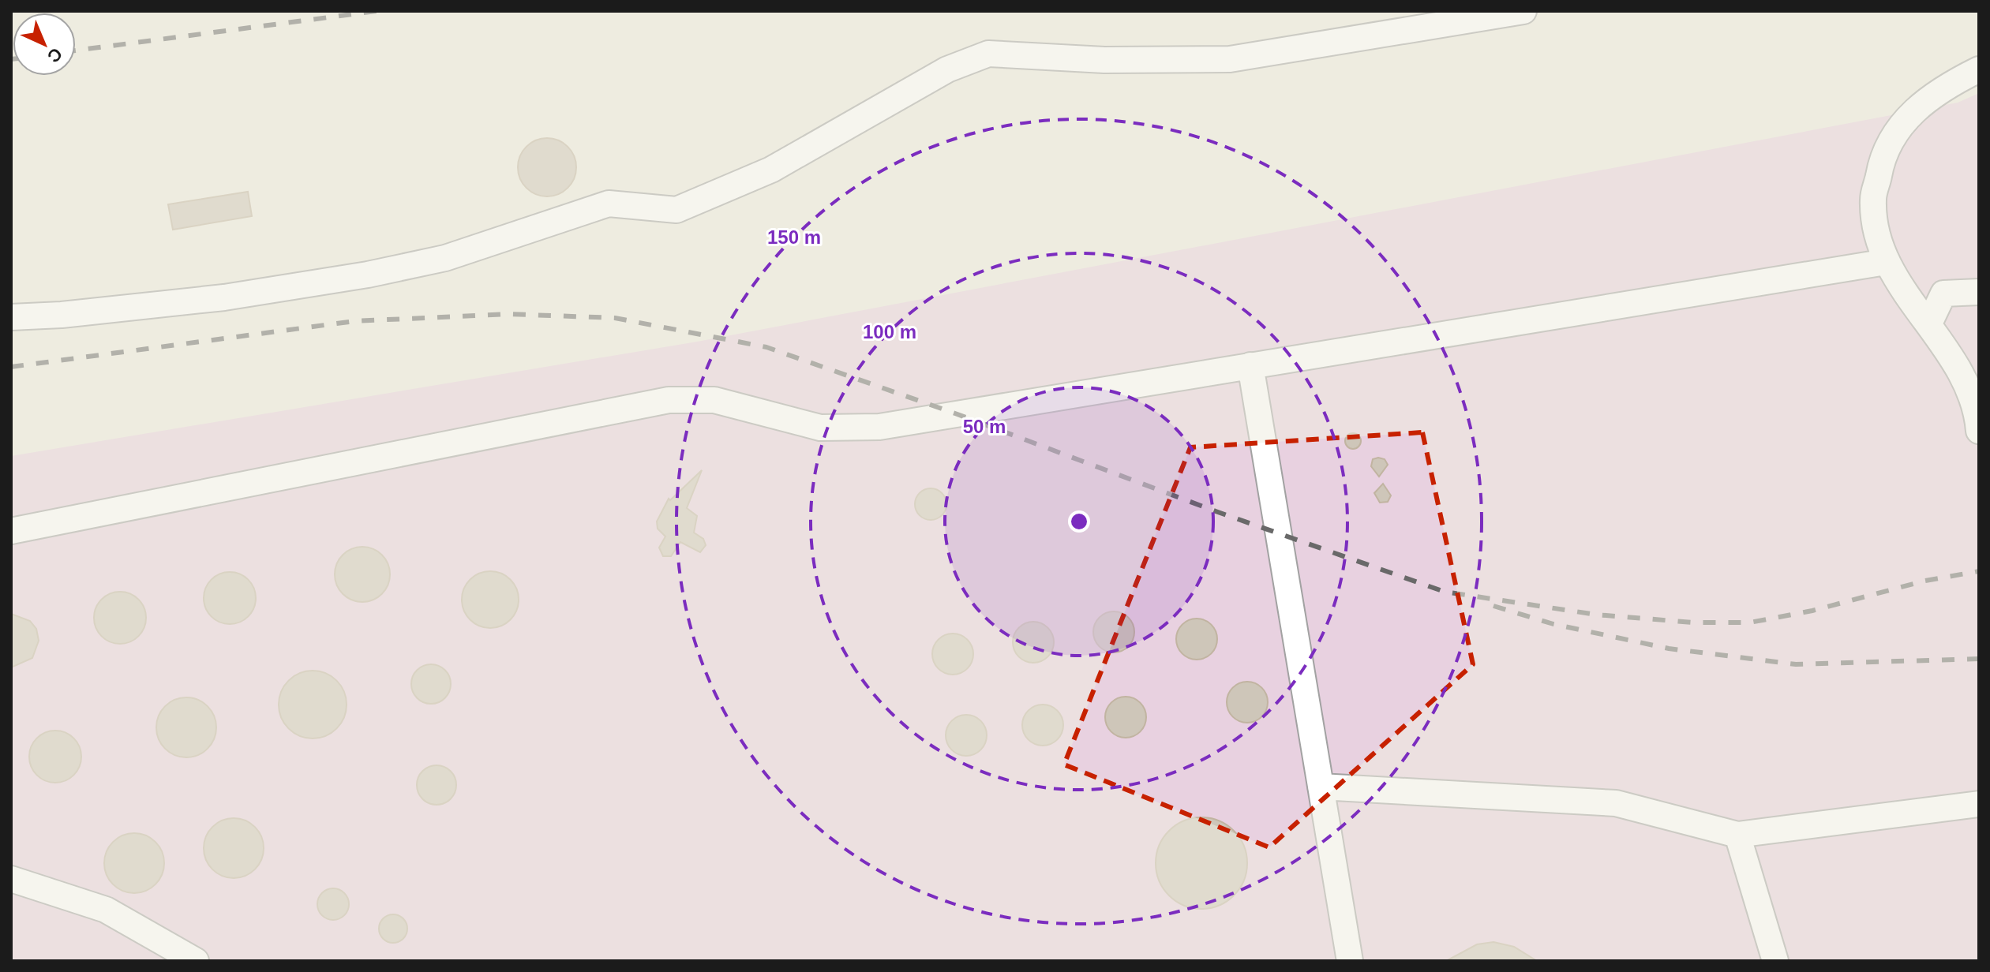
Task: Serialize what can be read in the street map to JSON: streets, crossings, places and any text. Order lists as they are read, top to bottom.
{
  "north": "bottom right",
  "rings": ["150 m", "100 m", "50 m"]
}
